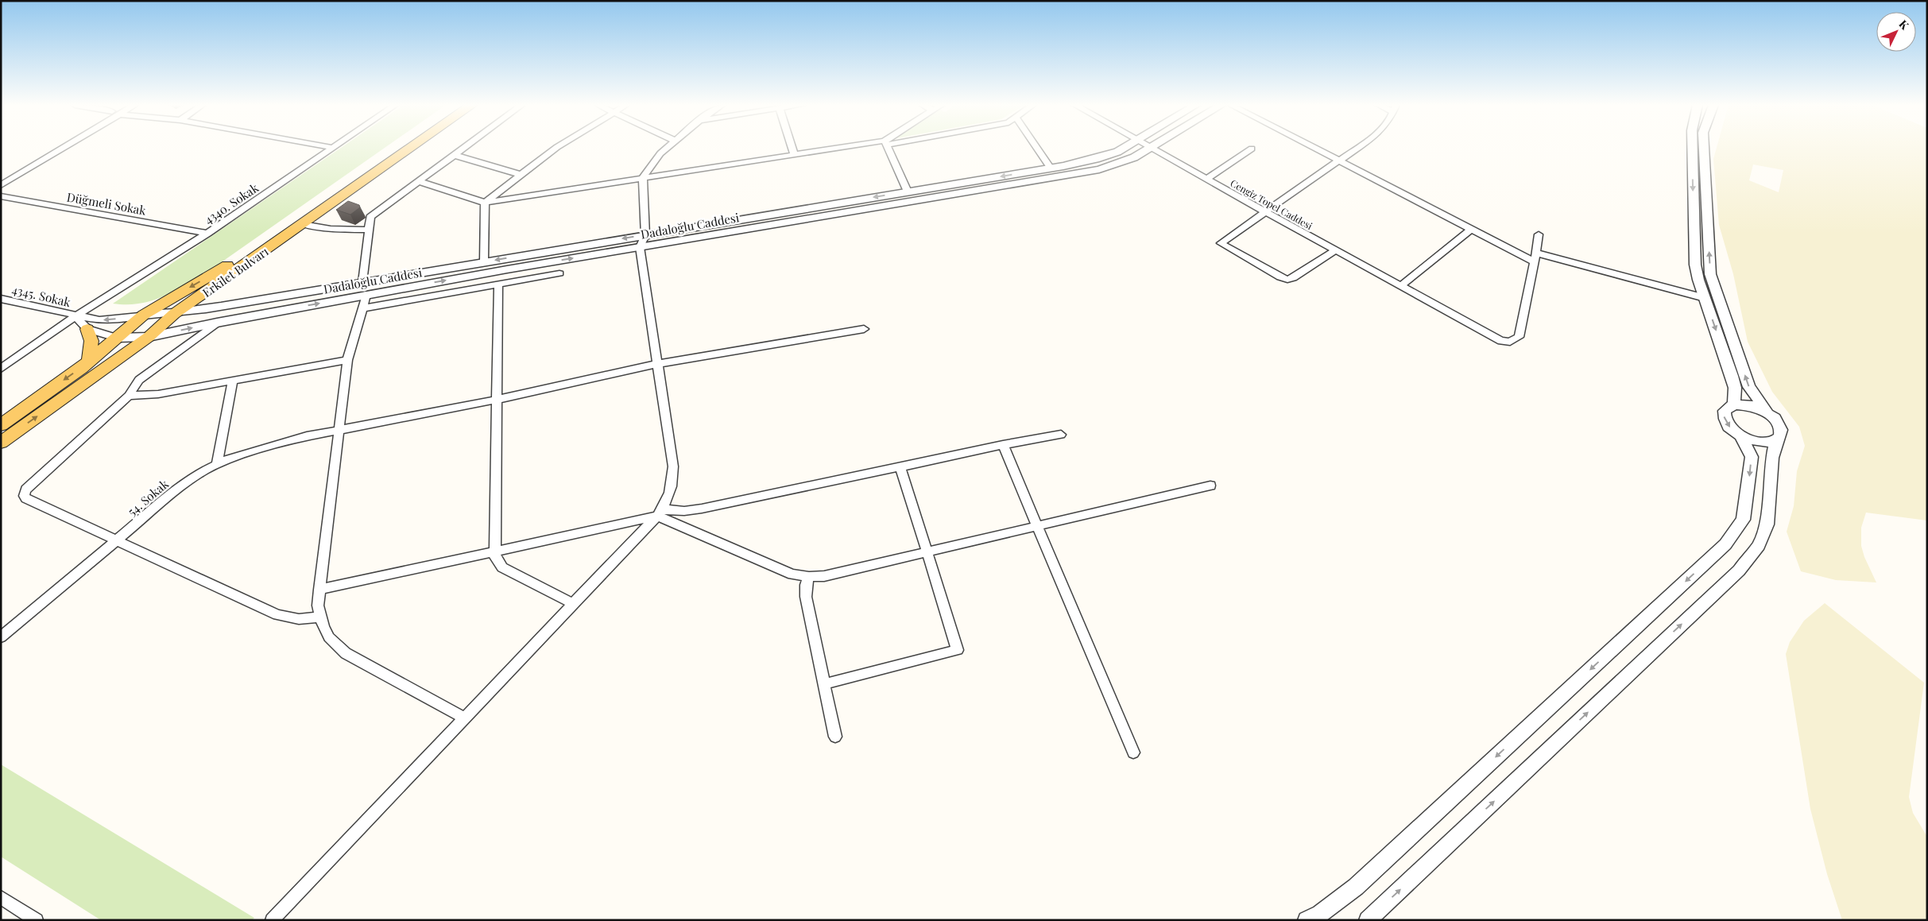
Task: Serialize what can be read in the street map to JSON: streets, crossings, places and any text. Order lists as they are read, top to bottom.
{
  "streets": {
    "main road": ["Erkilet Bulvarı"],
    "street": [
      "Düğmeli Sokak",
      "4340. Sokak",
      "Cengiz Topel Caddesi",
      "Dadaloğlu Caddesi",
      "4345. Sokak",
      "54. Sokak"
    ]
  },
  "crossings": [
    ["Düğmeli Sokak", "4340. Sokak"],
    ["4340. Sokak", "4345. Sokak"],
    ["Cengiz Topel Caddesi", "Dadaloğlu Caddesi"],
    ["Dadaloğlu Caddesi", "Erkilet Bulvarı"],
    ["Dadaloğlu Caddesi", "4345. Sokak"],
    ["Erkilet Bulvarı", "4345. Sokak"]
  ],
  "north": "top right"
}
